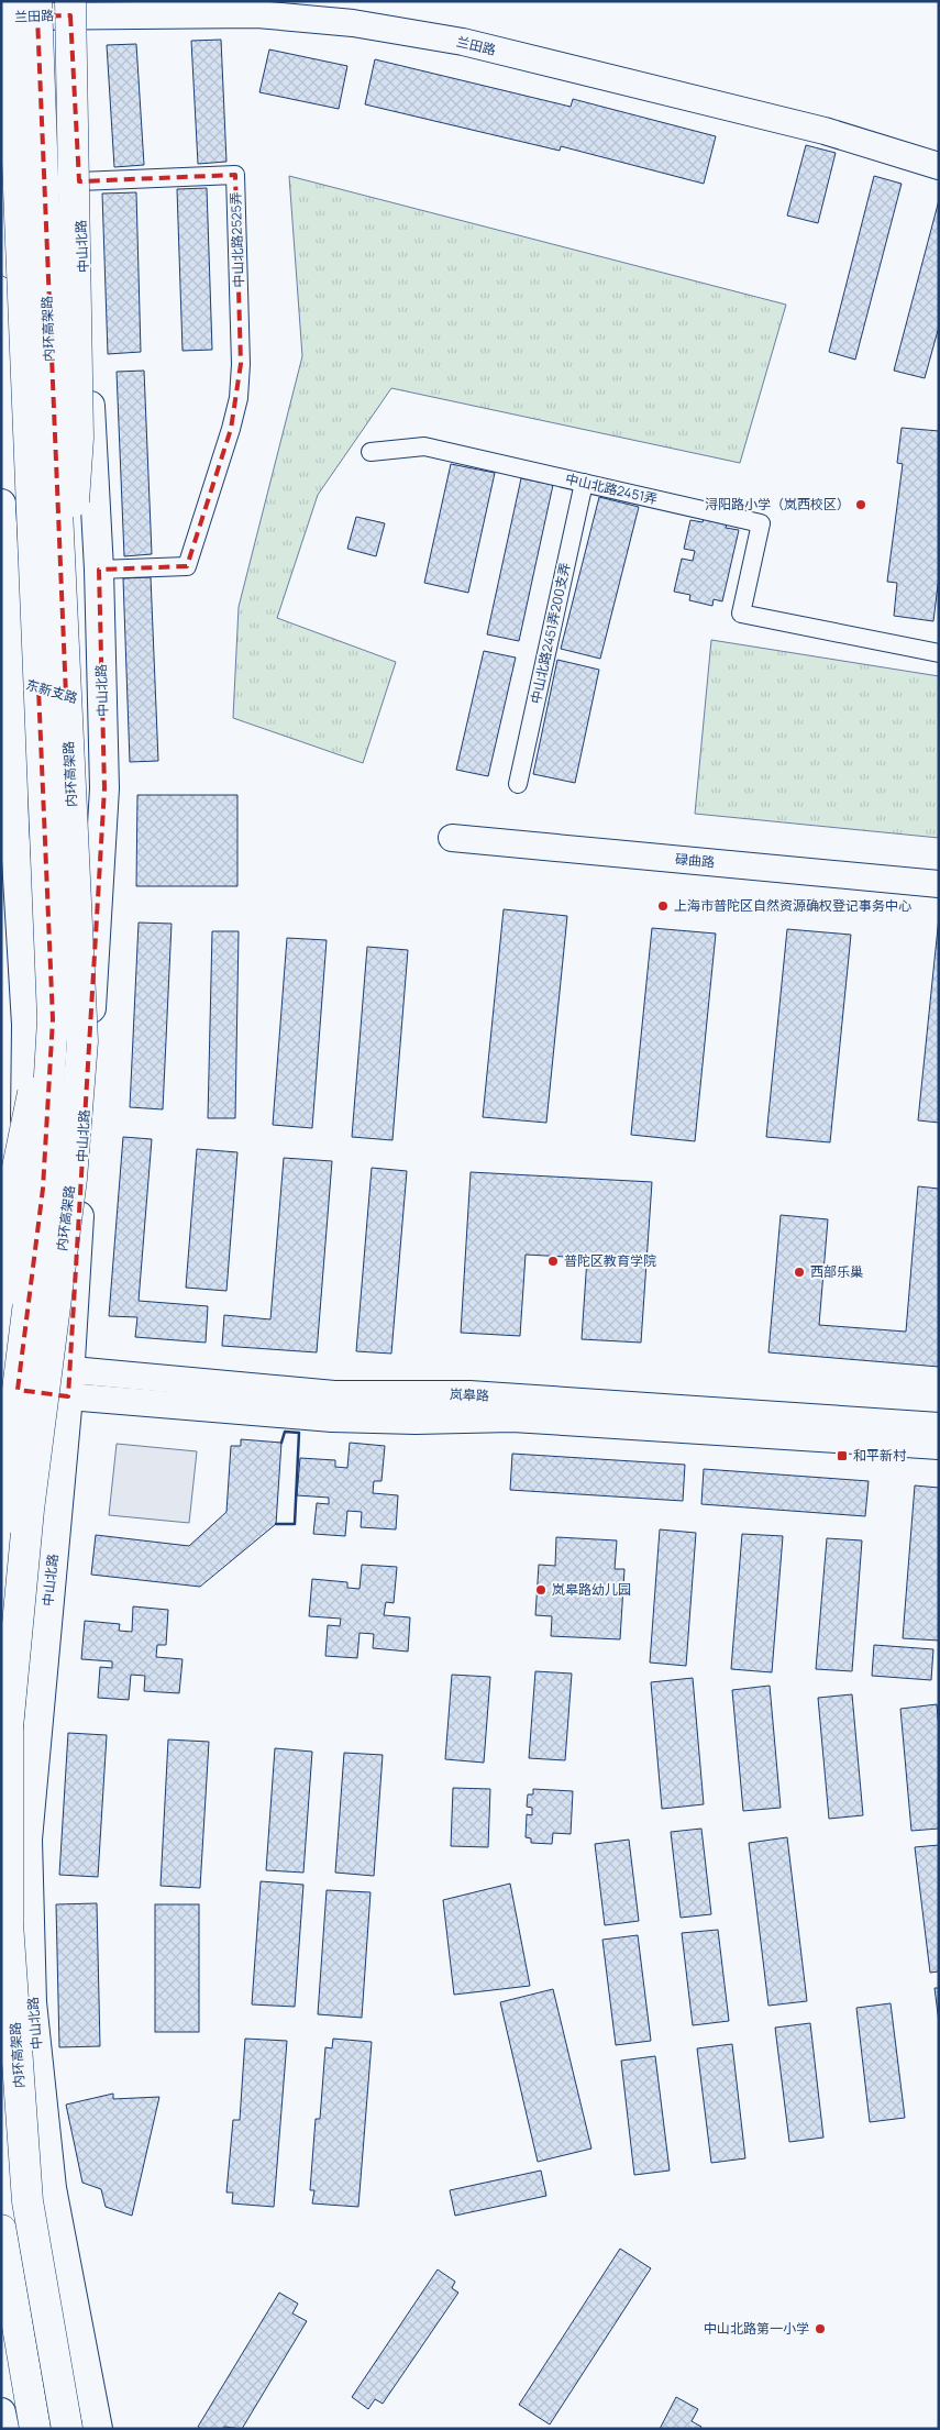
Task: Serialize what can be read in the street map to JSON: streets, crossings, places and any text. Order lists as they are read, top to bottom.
{
  "streets": {
    "highway": ["内环高架路"],
    "main road": [
      "兰田路",
      "中山北路",
      "碌曲路",
      "岚皋路"
    ],
    "street": [
      "中山北路2525弄",
      "中山北路2451弄",
      "中山北路2451弄200支弄",
      "东新支路"
    ]
  },
  "crossings": [
    ["兰田路", "中山北路"],
    ["中山北路2525弄", "中山北路"],
    ["中山北路", "东新支路"],
    ["中山北路", "岚皋路"],
    ["中山北路2451弄", "中山北路2451弄200支弄"]
  ],
  "places": {
    "other": [
      "浔阳路小学（岚西校区）",
      "上海市普陀区自然资源确权登记事务中心",
      "普陀区教育学院",
      "西部乐巢",
      "岚皋路幼儿园",
      "中山北路第一小学"
    ],
    "transit": ["和平新村"]
  }
}
